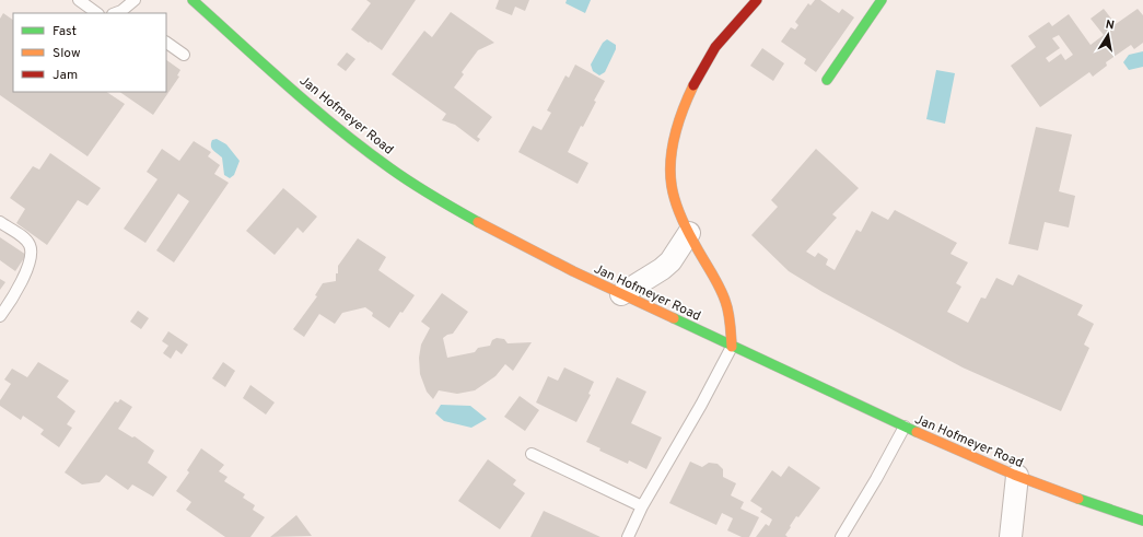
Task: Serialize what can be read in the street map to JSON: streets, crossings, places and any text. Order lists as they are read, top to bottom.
{
  "streets": {
    "street": ["Jan Hofmeyer Road"]
  },
  "legend": ["Fast", "Slow", "Jam"],
  "north": "top"
}
